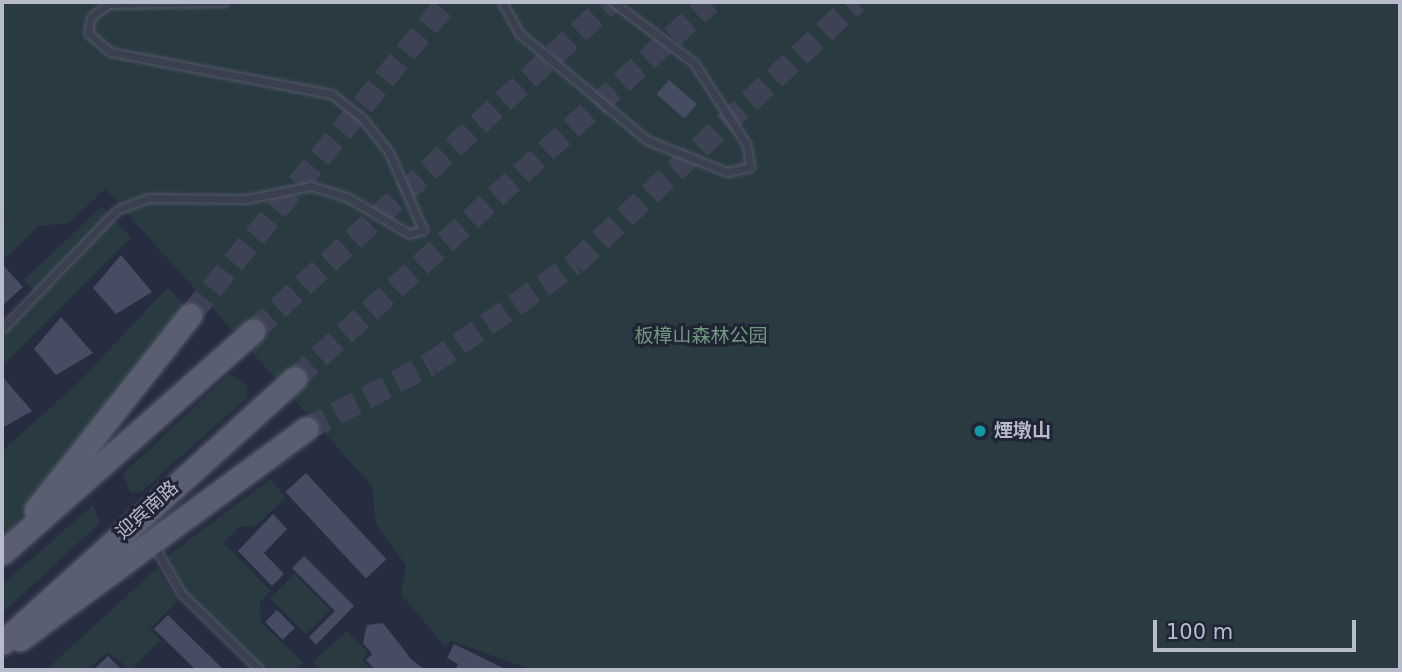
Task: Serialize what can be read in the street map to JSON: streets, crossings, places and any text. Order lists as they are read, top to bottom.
{
  "streets": {
    "main road": ["迎宾南路"]
  },
  "parks": ["板樟山森林公园"],
  "places": ["煙墩山"],
  "scale_bar": "100 m"
}
